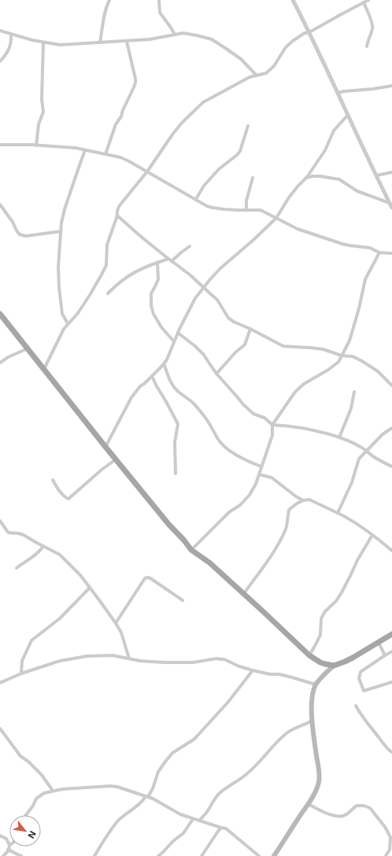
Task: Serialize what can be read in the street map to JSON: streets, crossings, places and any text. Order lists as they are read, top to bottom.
{
  "north": "bottom right"
}
